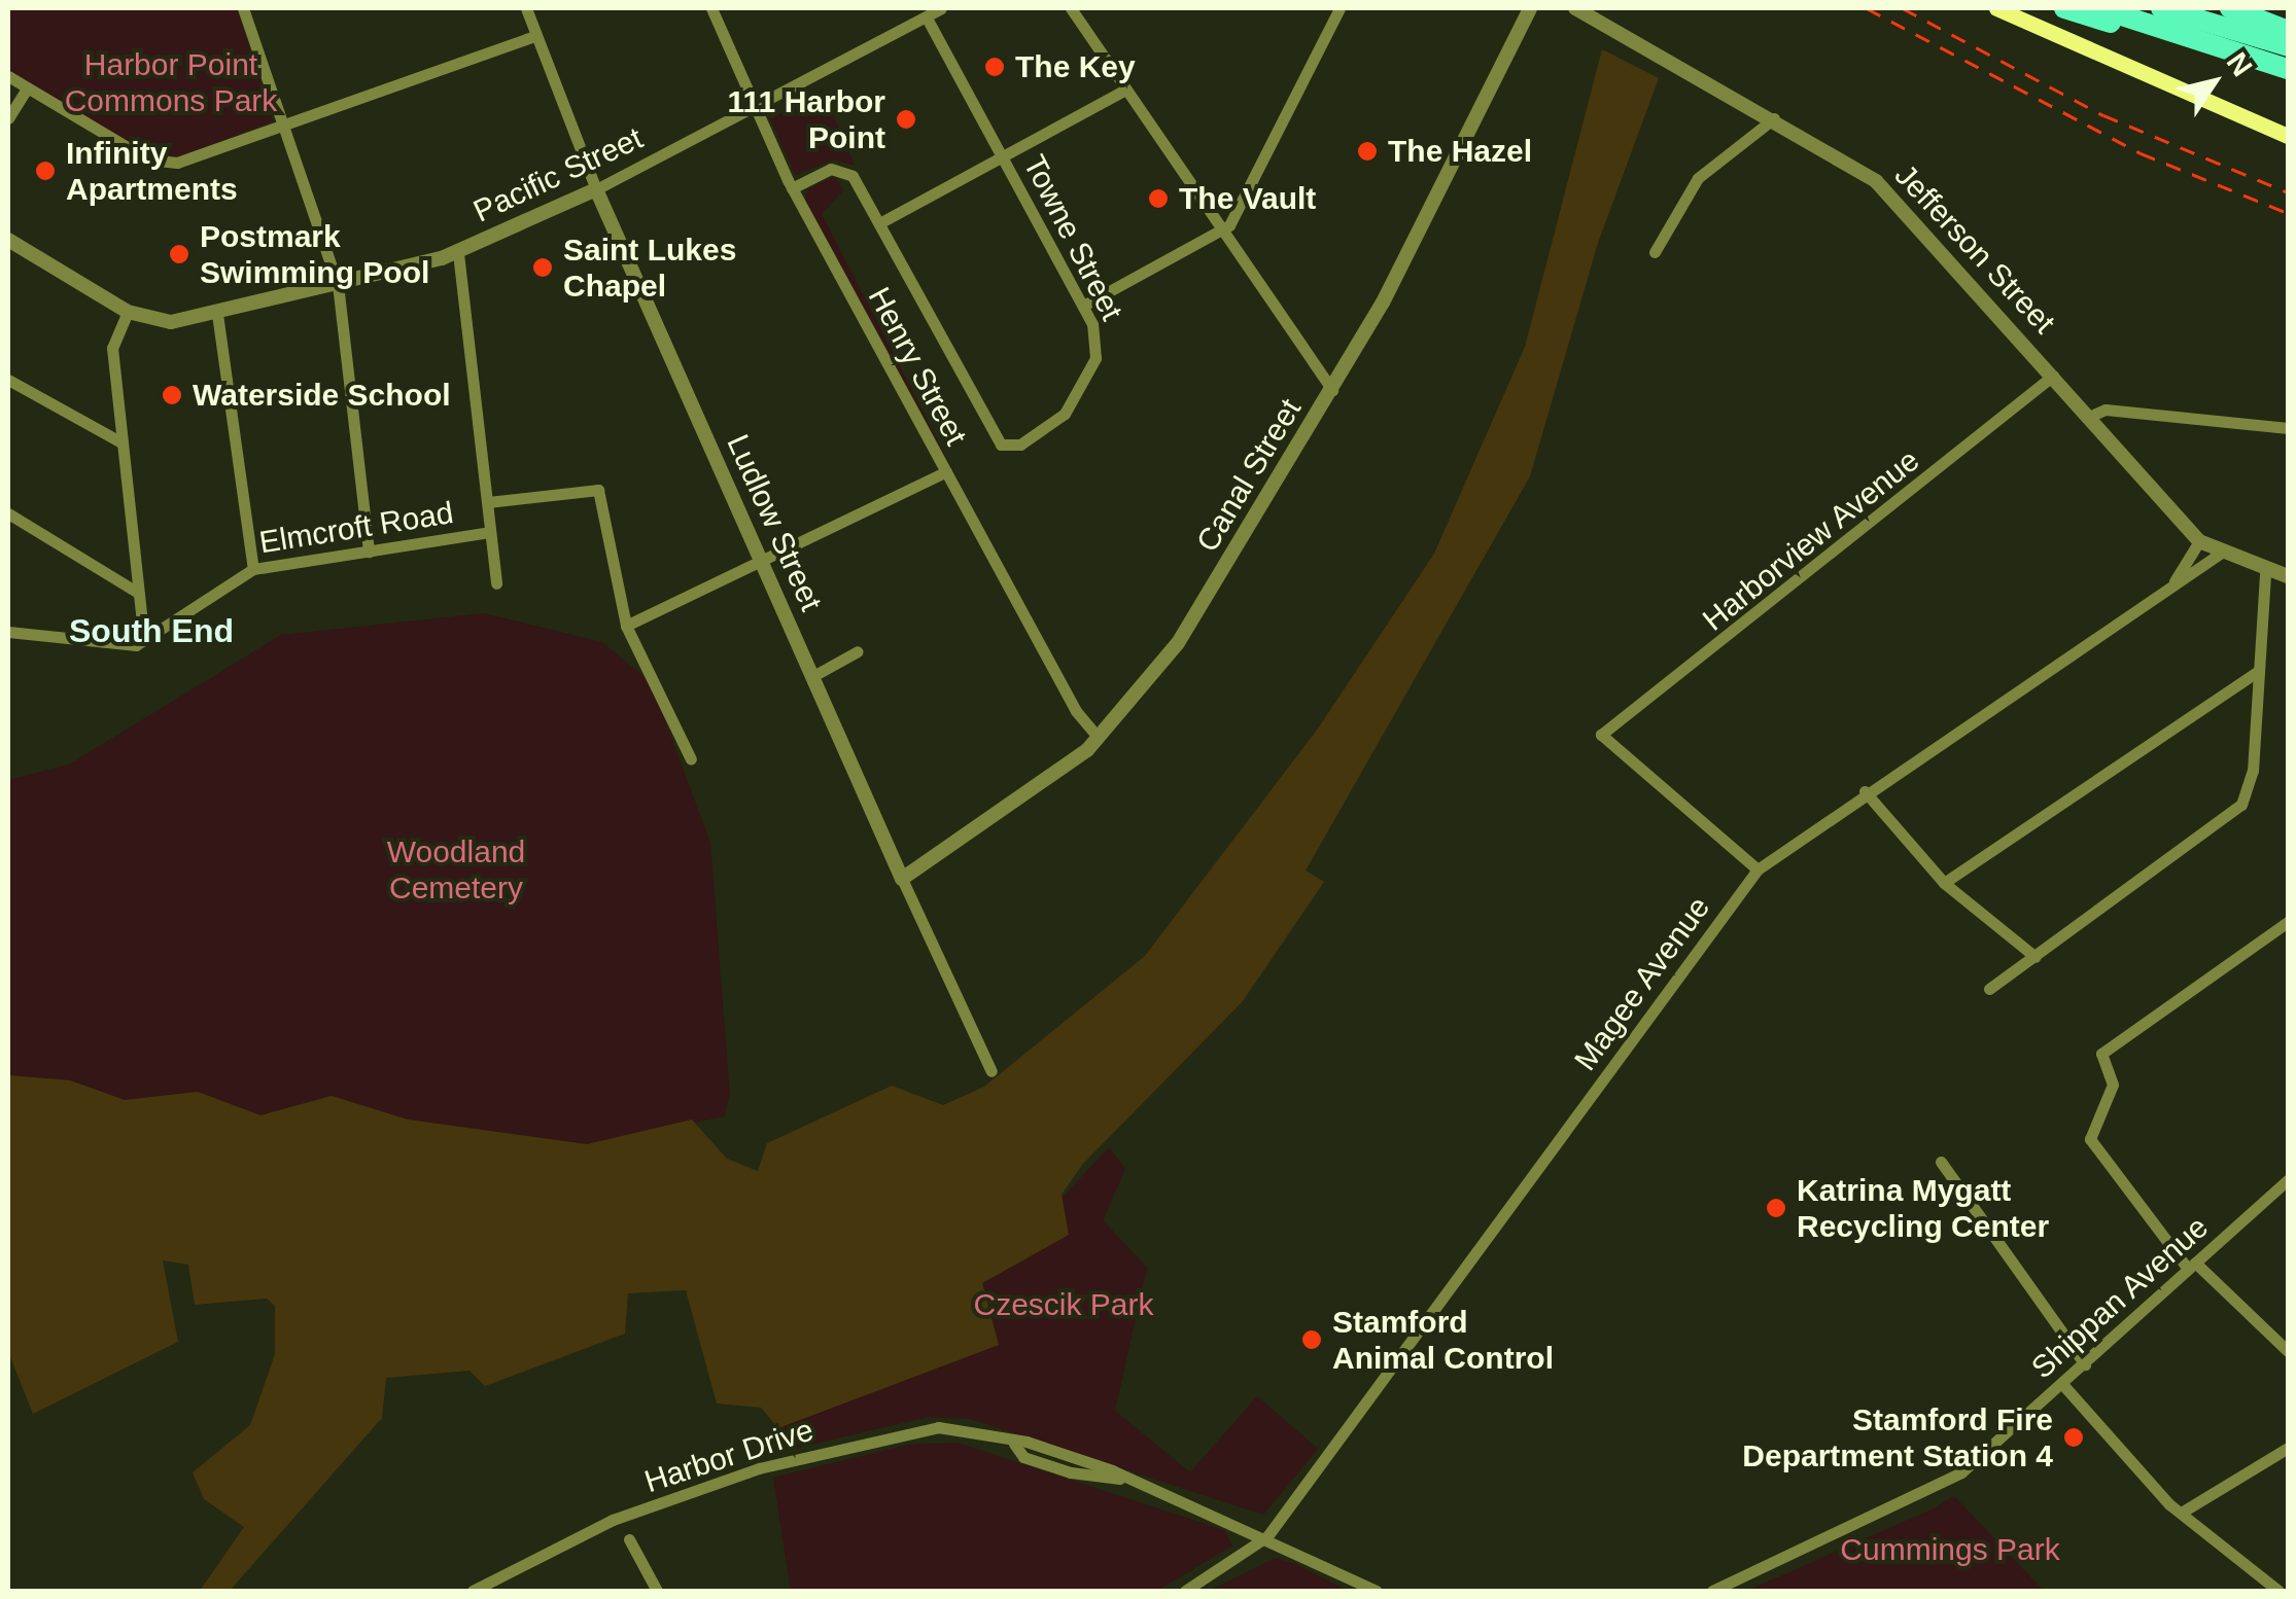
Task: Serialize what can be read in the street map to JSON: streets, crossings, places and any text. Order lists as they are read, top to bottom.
{
  "streets": {
    "street": [
      "Pacific Street",
      "Towne Street",
      "Jefferson Street",
      "Henry Street",
      "Canal Street",
      "Ludlow Street",
      "Elmcroft Road",
      "Harborview Avenue",
      "Magee Avenue",
      "Shippan Avenue",
      "Harbor Drive"
    ]
  },
  "crossings": [
    ["Pacific Street", "Towne Street"],
    ["Pacific Street", "Henry Street"],
    ["Pacific Street", "Ludlow Street"],
    ["Towne Street", "Henry Street"],
    ["Jefferson Street", "Harborview Avenue"],
    ["Jefferson Street", "Magee Avenue"],
    ["Henry Street", "Canal Street"],
    ["Canal Street", "Ludlow Street"],
    ["Harborview Avenue", "Magee Avenue"],
    ["Magee Avenue", "Harbor Drive"]
  ],
  "districts": ["South End"],
  "parks": [
    "Harbor Point Commons Park",
    "Woodland Cemetery",
    "Czescik Park",
    "Cummings Park"
  ],
  "places": [
    "The Key",
    "111 Harbor Point",
    "The Hazel",
    "Infinity Apartments",
    "The Vault",
    "Postmark Swimming Pool",
    "Saint Lukes Chapel",
    "Waterside School",
    "Katrina Mygatt Recycling Center",
    "Stamford Animal Control",
    "Stamford Fire Department Station 4"
  ],
  "north": "top right"
}
